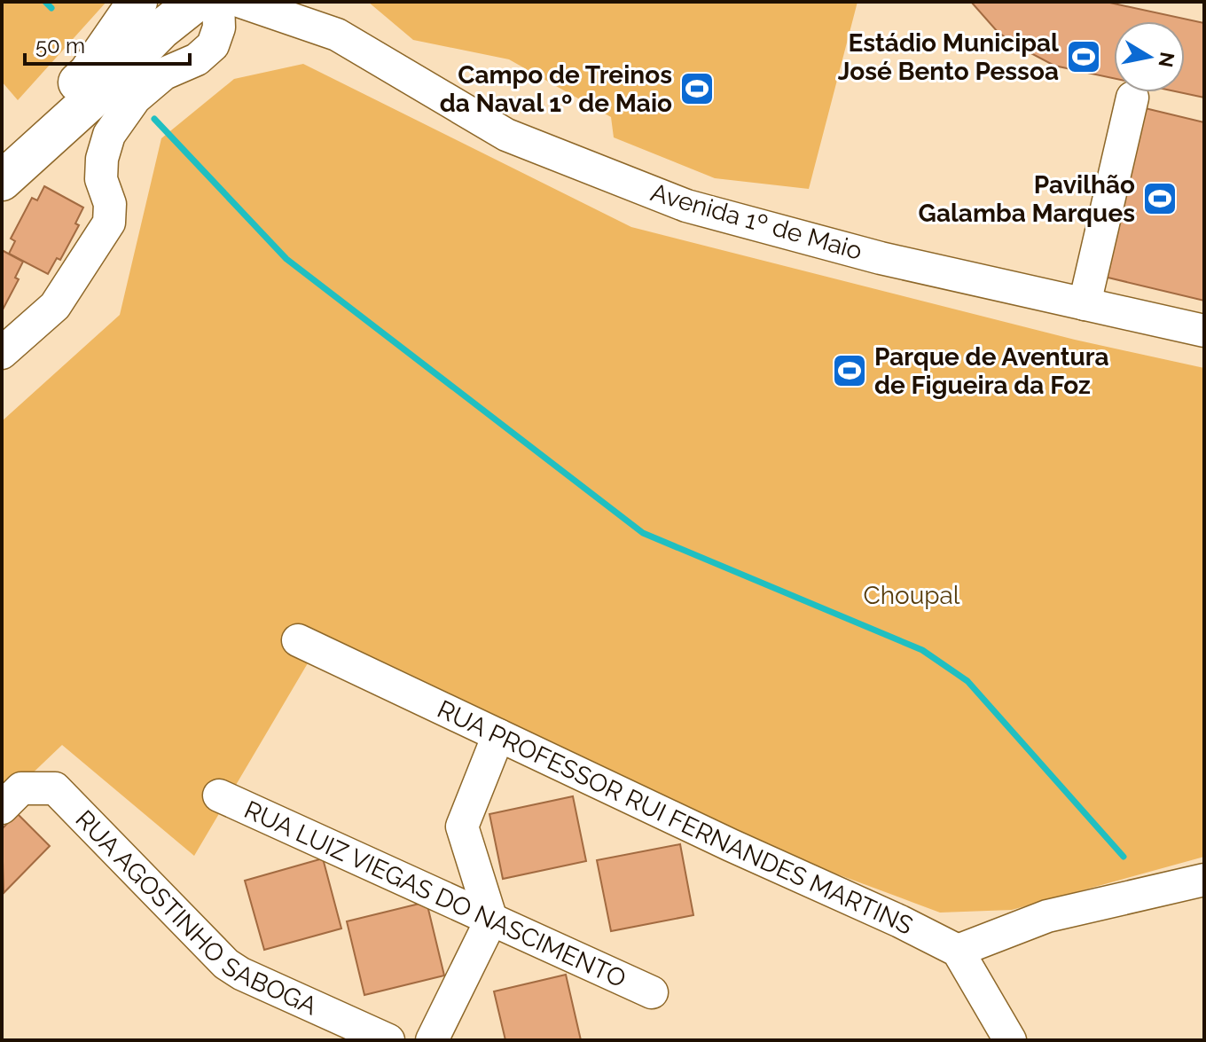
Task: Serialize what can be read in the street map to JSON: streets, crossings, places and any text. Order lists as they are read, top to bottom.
{
  "streets": {
    "street": [
      "Avenida 1º de Maio",
      "RUA PROFESSOR RUI FERNANDES MARTINS",
      "RUA LUIZ VIEGAS DO NASCIMENTO",
      "RUA AGOSTINHO SABOGA"
    ]
  },
  "parks": ["Choupal"],
  "places": {
    "sports": [
      "Estádio Municipal José Bento Pessoa",
      "Campo de Treinos da Naval 1º de Maio",
      "Pavilhão Galamba Marques",
      "Parque de Aventura de Figueira da Foz"
    ]
  },
  "scale_bar": "50 m",
  "north": "right"
}
